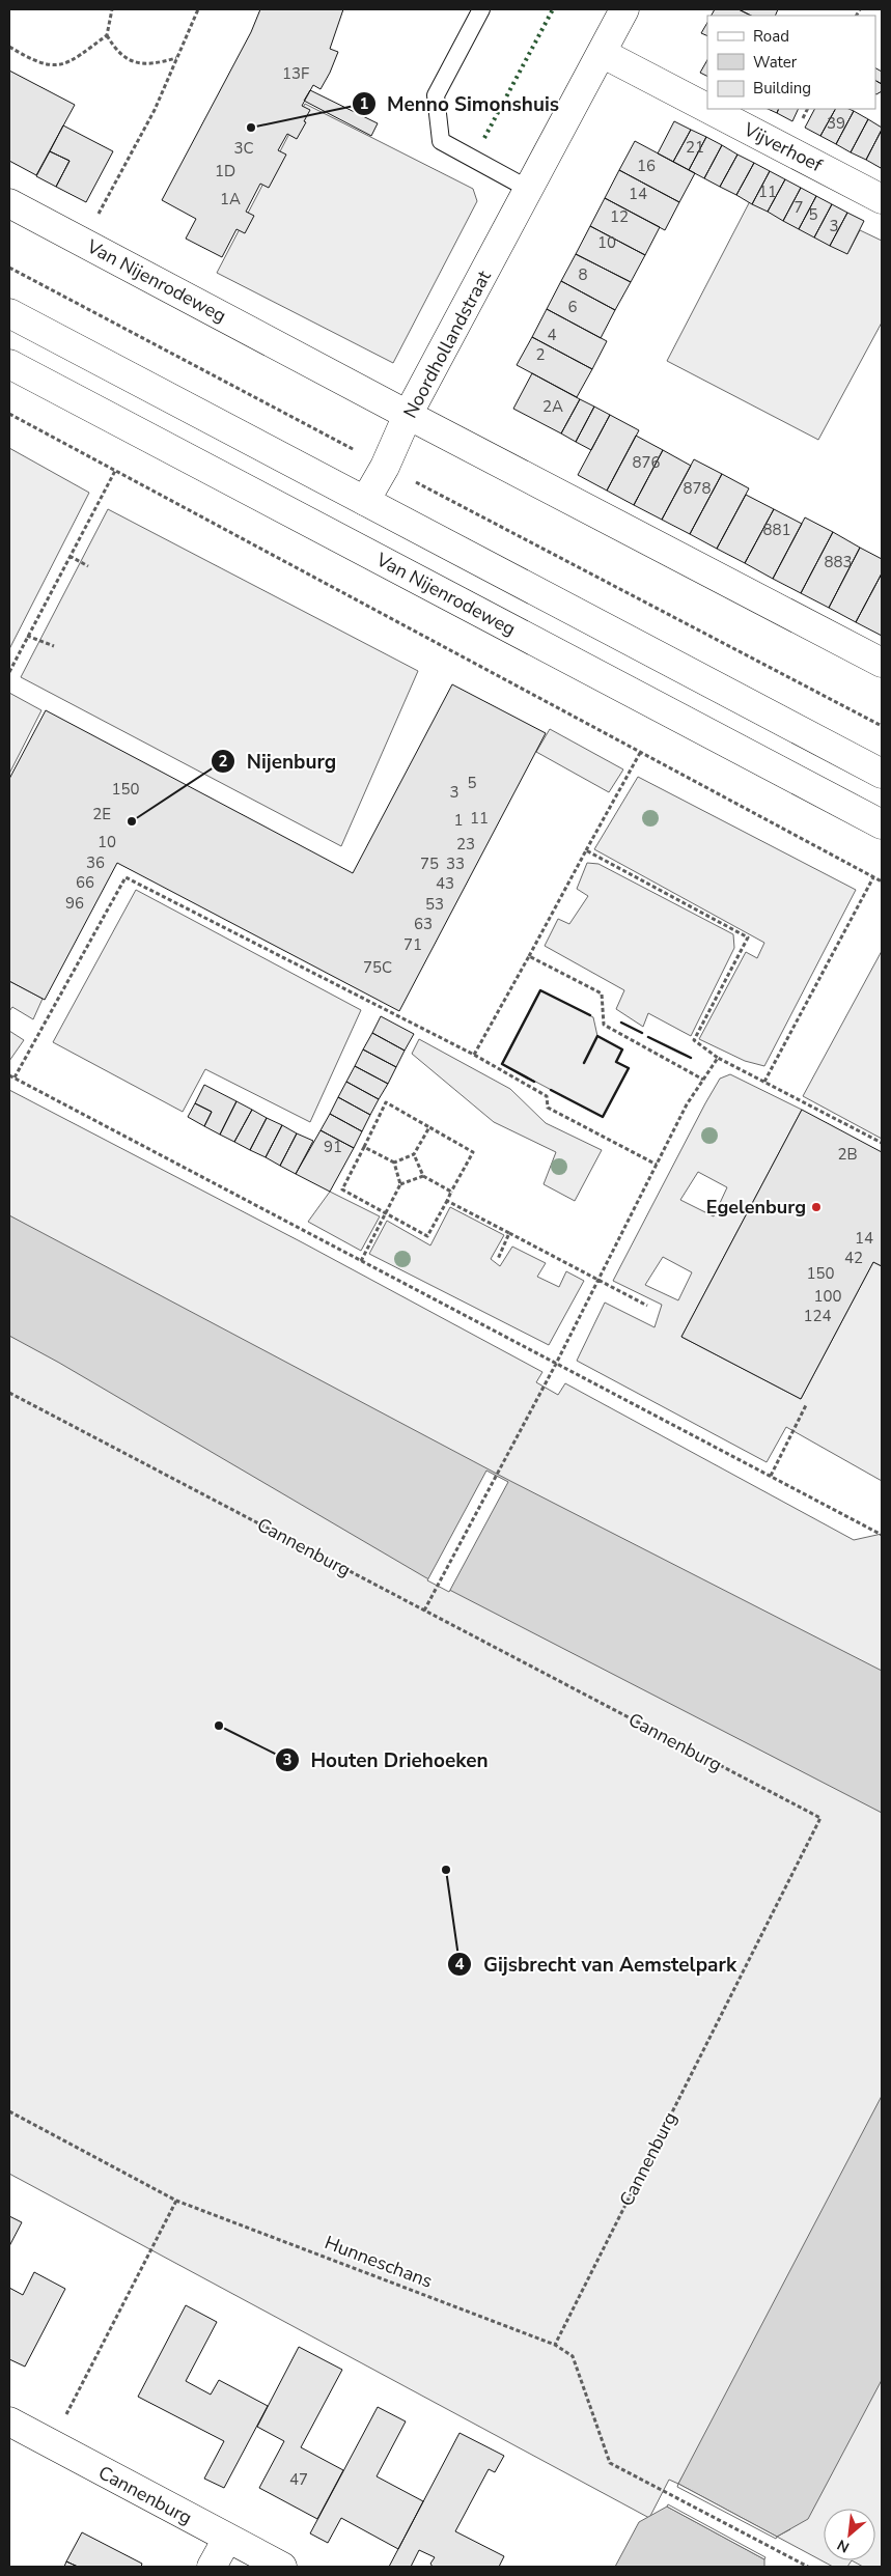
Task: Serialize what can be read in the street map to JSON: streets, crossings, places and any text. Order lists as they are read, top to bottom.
{
  "streets": {
    "street": [
      "Vijverhoef",
      "Van Nijenrodeweg",
      "Noordhollandstraat",
      "Cannenburg"
    ],
    "path": ["Hunneschans"]
  },
  "crossings": [
    ["Vijverhoef", "Noordhollandstraat"],
    ["Van Nijenrodeweg", "Noordhollandstraat"],
    ["Cannenburg", "Hunneschans"]
  ],
  "places": [
    "Menno Simonshuis",
    "Nijenburg",
    "Egelenburg",
    "Houten Driehoeken",
    "Gijsbrecht van Aemstelpark"
  ],
  "house_numbers": [
    "13F",
    "39",
    "21",
    "3C",
    "16",
    "1D",
    "11",
    "14",
    "1A",
    "7",
    "5",
    "12",
    "3",
    "10",
    "8",
    "6",
    "4",
    "2",
    "2A",
    "876",
    "878",
    "881",
    "883",
    "5",
    "150",
    "3",
    "2E",
    "11",
    "1",
    "10",
    "23",
    "36",
    "75",
    "33",
    "66",
    "43",
    "96",
    "53",
    "63",
    "71",
    "75C",
    "91",
    "2B",
    "14",
    "42",
    "150",
    "100",
    "124",
    "47"
  ],
  "legend": ["Road", "Water", "Building"],
  "north": "bottom left"
}
